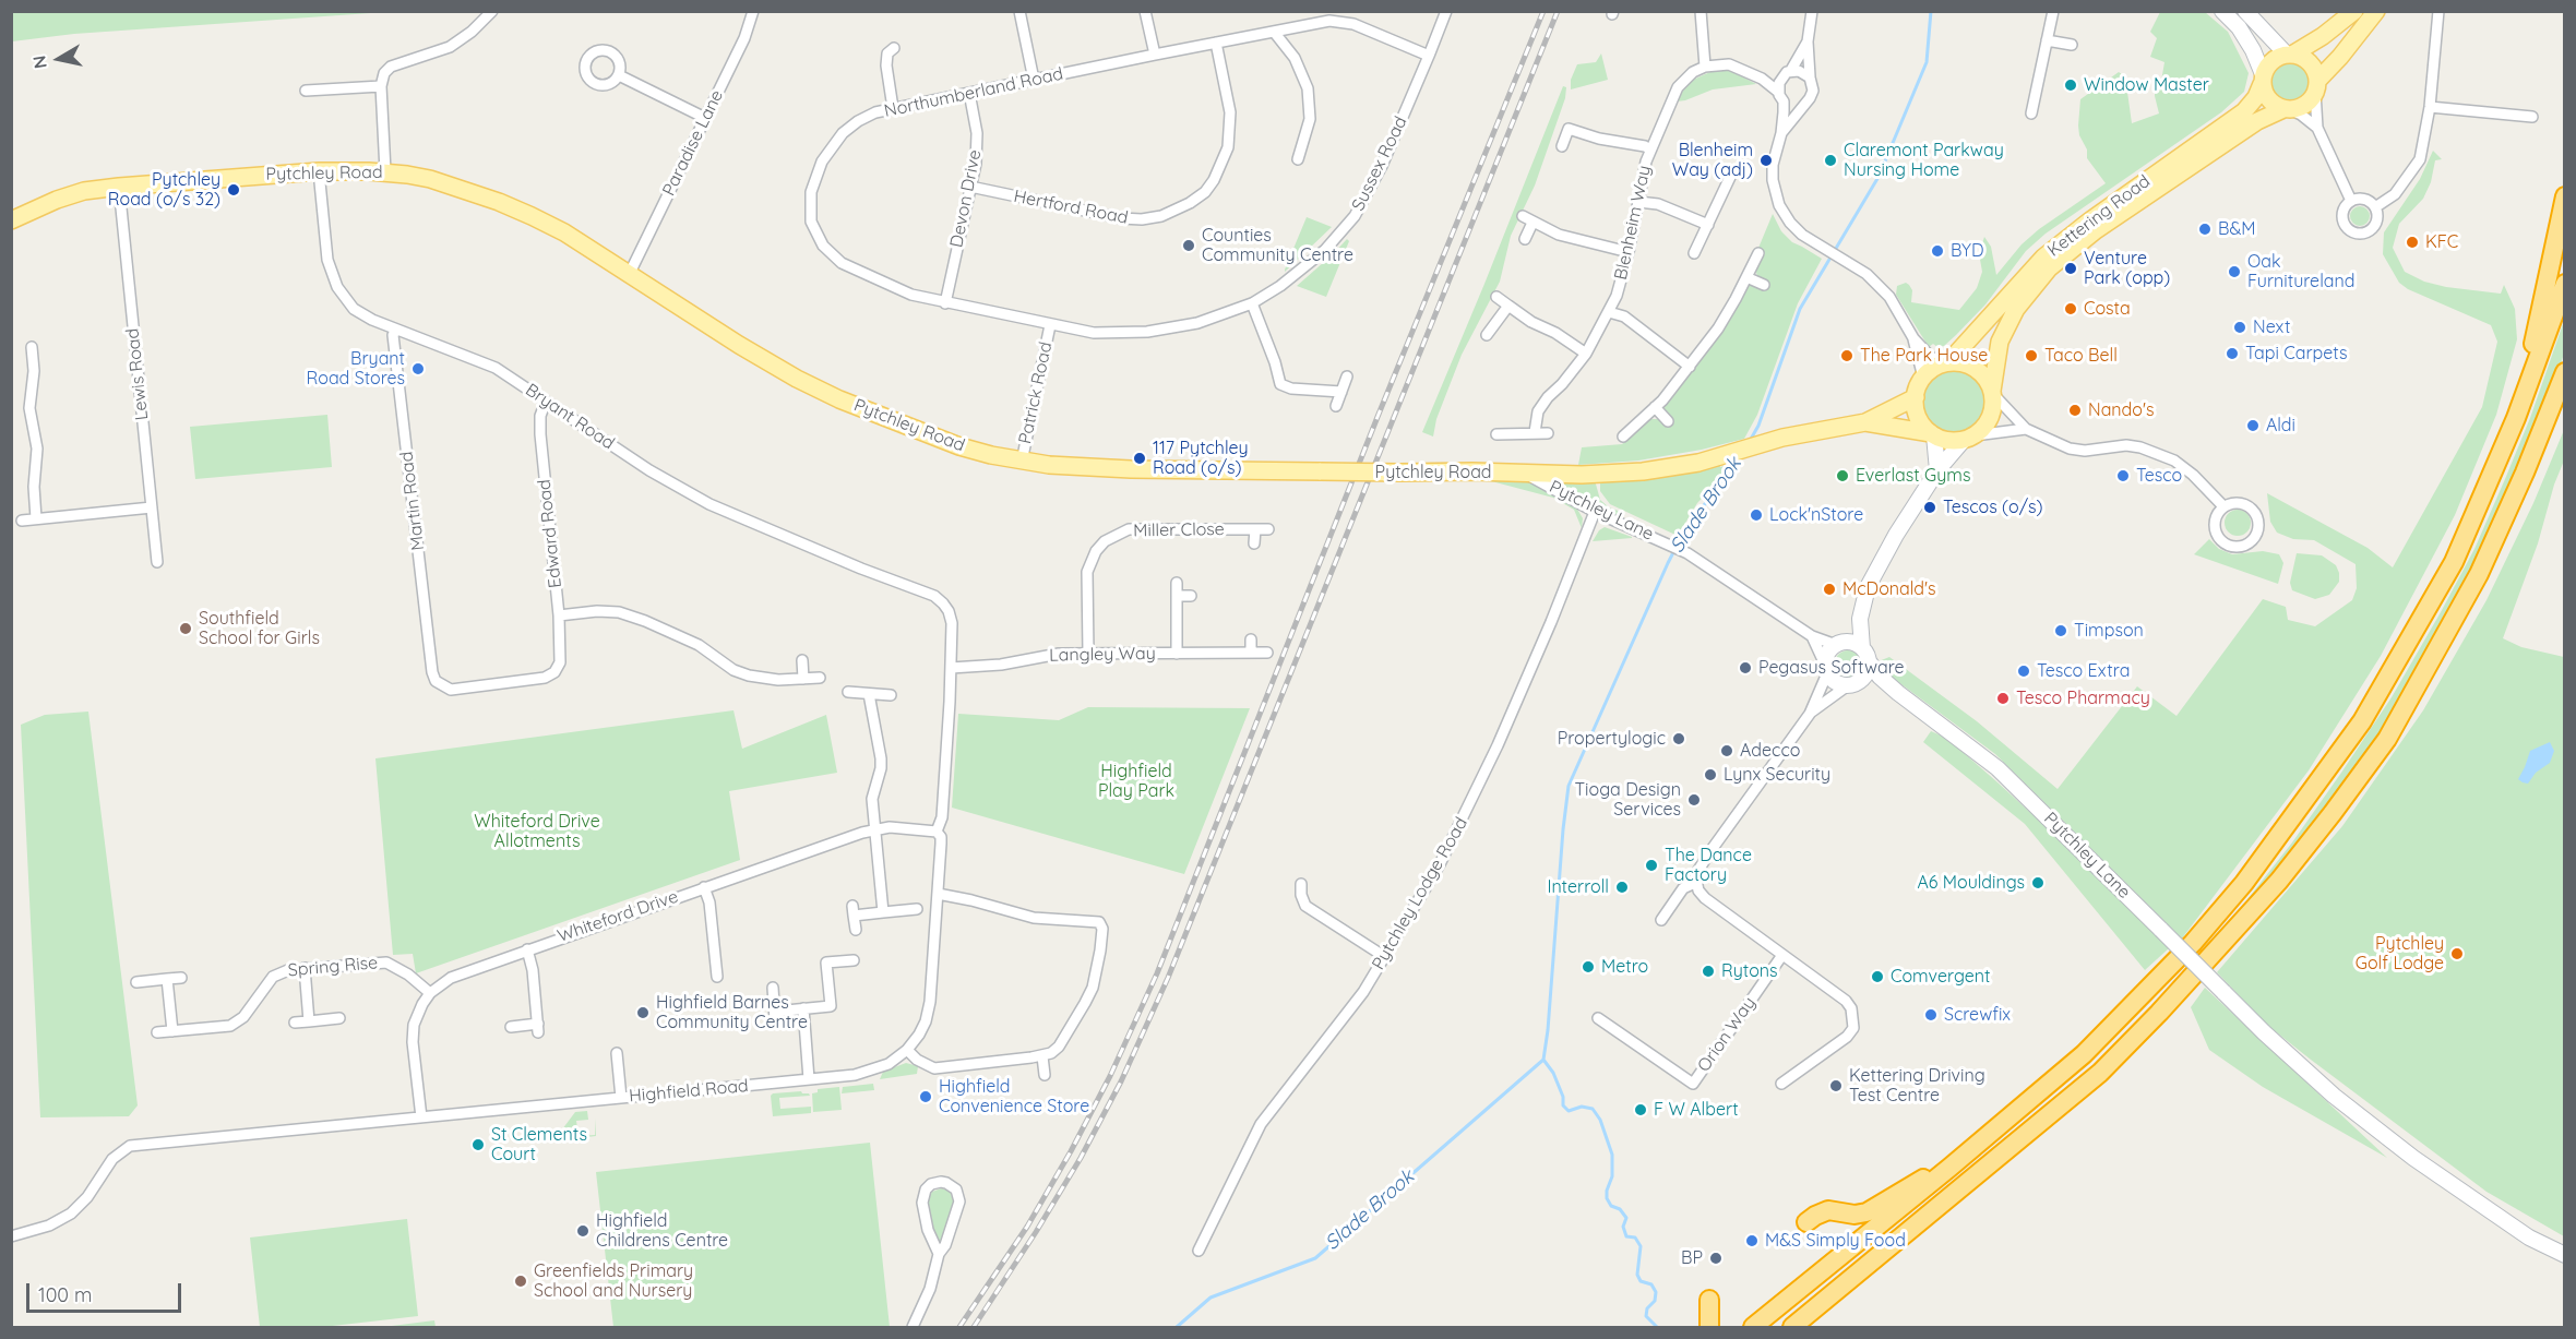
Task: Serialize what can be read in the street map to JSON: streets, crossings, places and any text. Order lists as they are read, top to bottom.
{
  "streets": {
    "main road": ["Pytchley Road", "Kettering Road"],
    "street": [
      "Northumberland Road",
      "Paradise Lane",
      "Sussex Road",
      "Devon Drive",
      "Hertford Road",
      "Blenheim Way",
      "Lewis Road",
      "Patrick Road",
      "Bryant Road",
      "Martin Road",
      "Pytchley Lane",
      "Miller Close",
      "Edward Road",
      "Langley Way",
      "Pytchley Lodge Road",
      "Whiteford Drive",
      "Spring Rise",
      "Orion Way",
      "Highfield Road"
    ]
  },
  "crossings": [
    ["Northumberland Road", "Sussex Road"],
    ["Northumberland Road", "Devon Drive"],
    ["Northumberland Road", "Hertford Road"],
    ["Northumberland Road", "Patrick Road"],
    ["Paradise Lane", "Pytchley Road"],
    ["Sussex Road", "Patrick Road"],
    ["Pytchley Road", "Kettering Road"],
    ["Pytchley Road", "Lewis Road"],
    ["Pytchley Road", "Patrick Road"],
    ["Pytchley Road", "Bryant Road"],
    ["Pytchley Road", "Pytchley Lane"],
    ["Devon Drive", "Hertford Road"],
    ["Bryant Road", "Martin Road"],
    ["Bryant Road", "Edward Road"],
    ["Bryant Road", "Highfield Road"],
    ["Martin Road", "Edward Road"],
    ["Pytchley Lane", "Pytchley Lodge Road"],
    ["Miller Close", "Langley Way"],
    ["Langley Way", "Highfield Road"],
    ["Whiteford Drive", "Spring Rise"],
    ["Whiteford Drive", "Highfield Road"]
  ],
  "water": ["Slade Brook"],
  "parks": ["Highfield Play Park", "Whiteford Drive Allotments"],
  "places": [
    "Window Master",
    "Blenheim Way (adj)",
    "Claremont Parkway Nursing Home",
    "Pytchley Road (o/s 32)",
    "B&M",
    "KFC",
    "Counties Community Centre",
    "BYD",
    "Venture Park (opp)",
    "Oak Furnitureland",
    "Costa",
    "Next",
    "Tapi Carpets",
    "The Park House",
    "Taco Bell",
    "Bryant Road Stores",
    "Nando's",
    "Aldi",
    "117 Pytchley Road (o/s)",
    "Everlast Gyms",
    "Tesco",
    "Tescos (o/s)",
    "Lock'nStore",
    "McDonald's",
    "Southfield School for Girls",
    "Timpson",
    "Pegasus Software",
    "Tesco Extra",
    "Tesco Pharmacy",
    "Propertylogic",
    "Adecco",
    "Lynx Security",
    "Tioga Design Services",
    "The Dance Factory",
    "A6 Mouldings",
    "Interroll",
    "Pytchley Golf Lodge",
    "Metro",
    "Rytons",
    "Comvergent",
    "Highfield Barnes Community Centre",
    "Screwfix",
    "Kettering Driving Test Centre",
    "Highfield Convenience Store",
    "F W Albert",
    "St Clements Court",
    "Highfield Childrens Centre",
    "M&S Simply Food",
    "BP",
    "Greenfields Primary School and Nursery"
  ],
  "scale_bar": "100 m",
  "north": "left"
}
